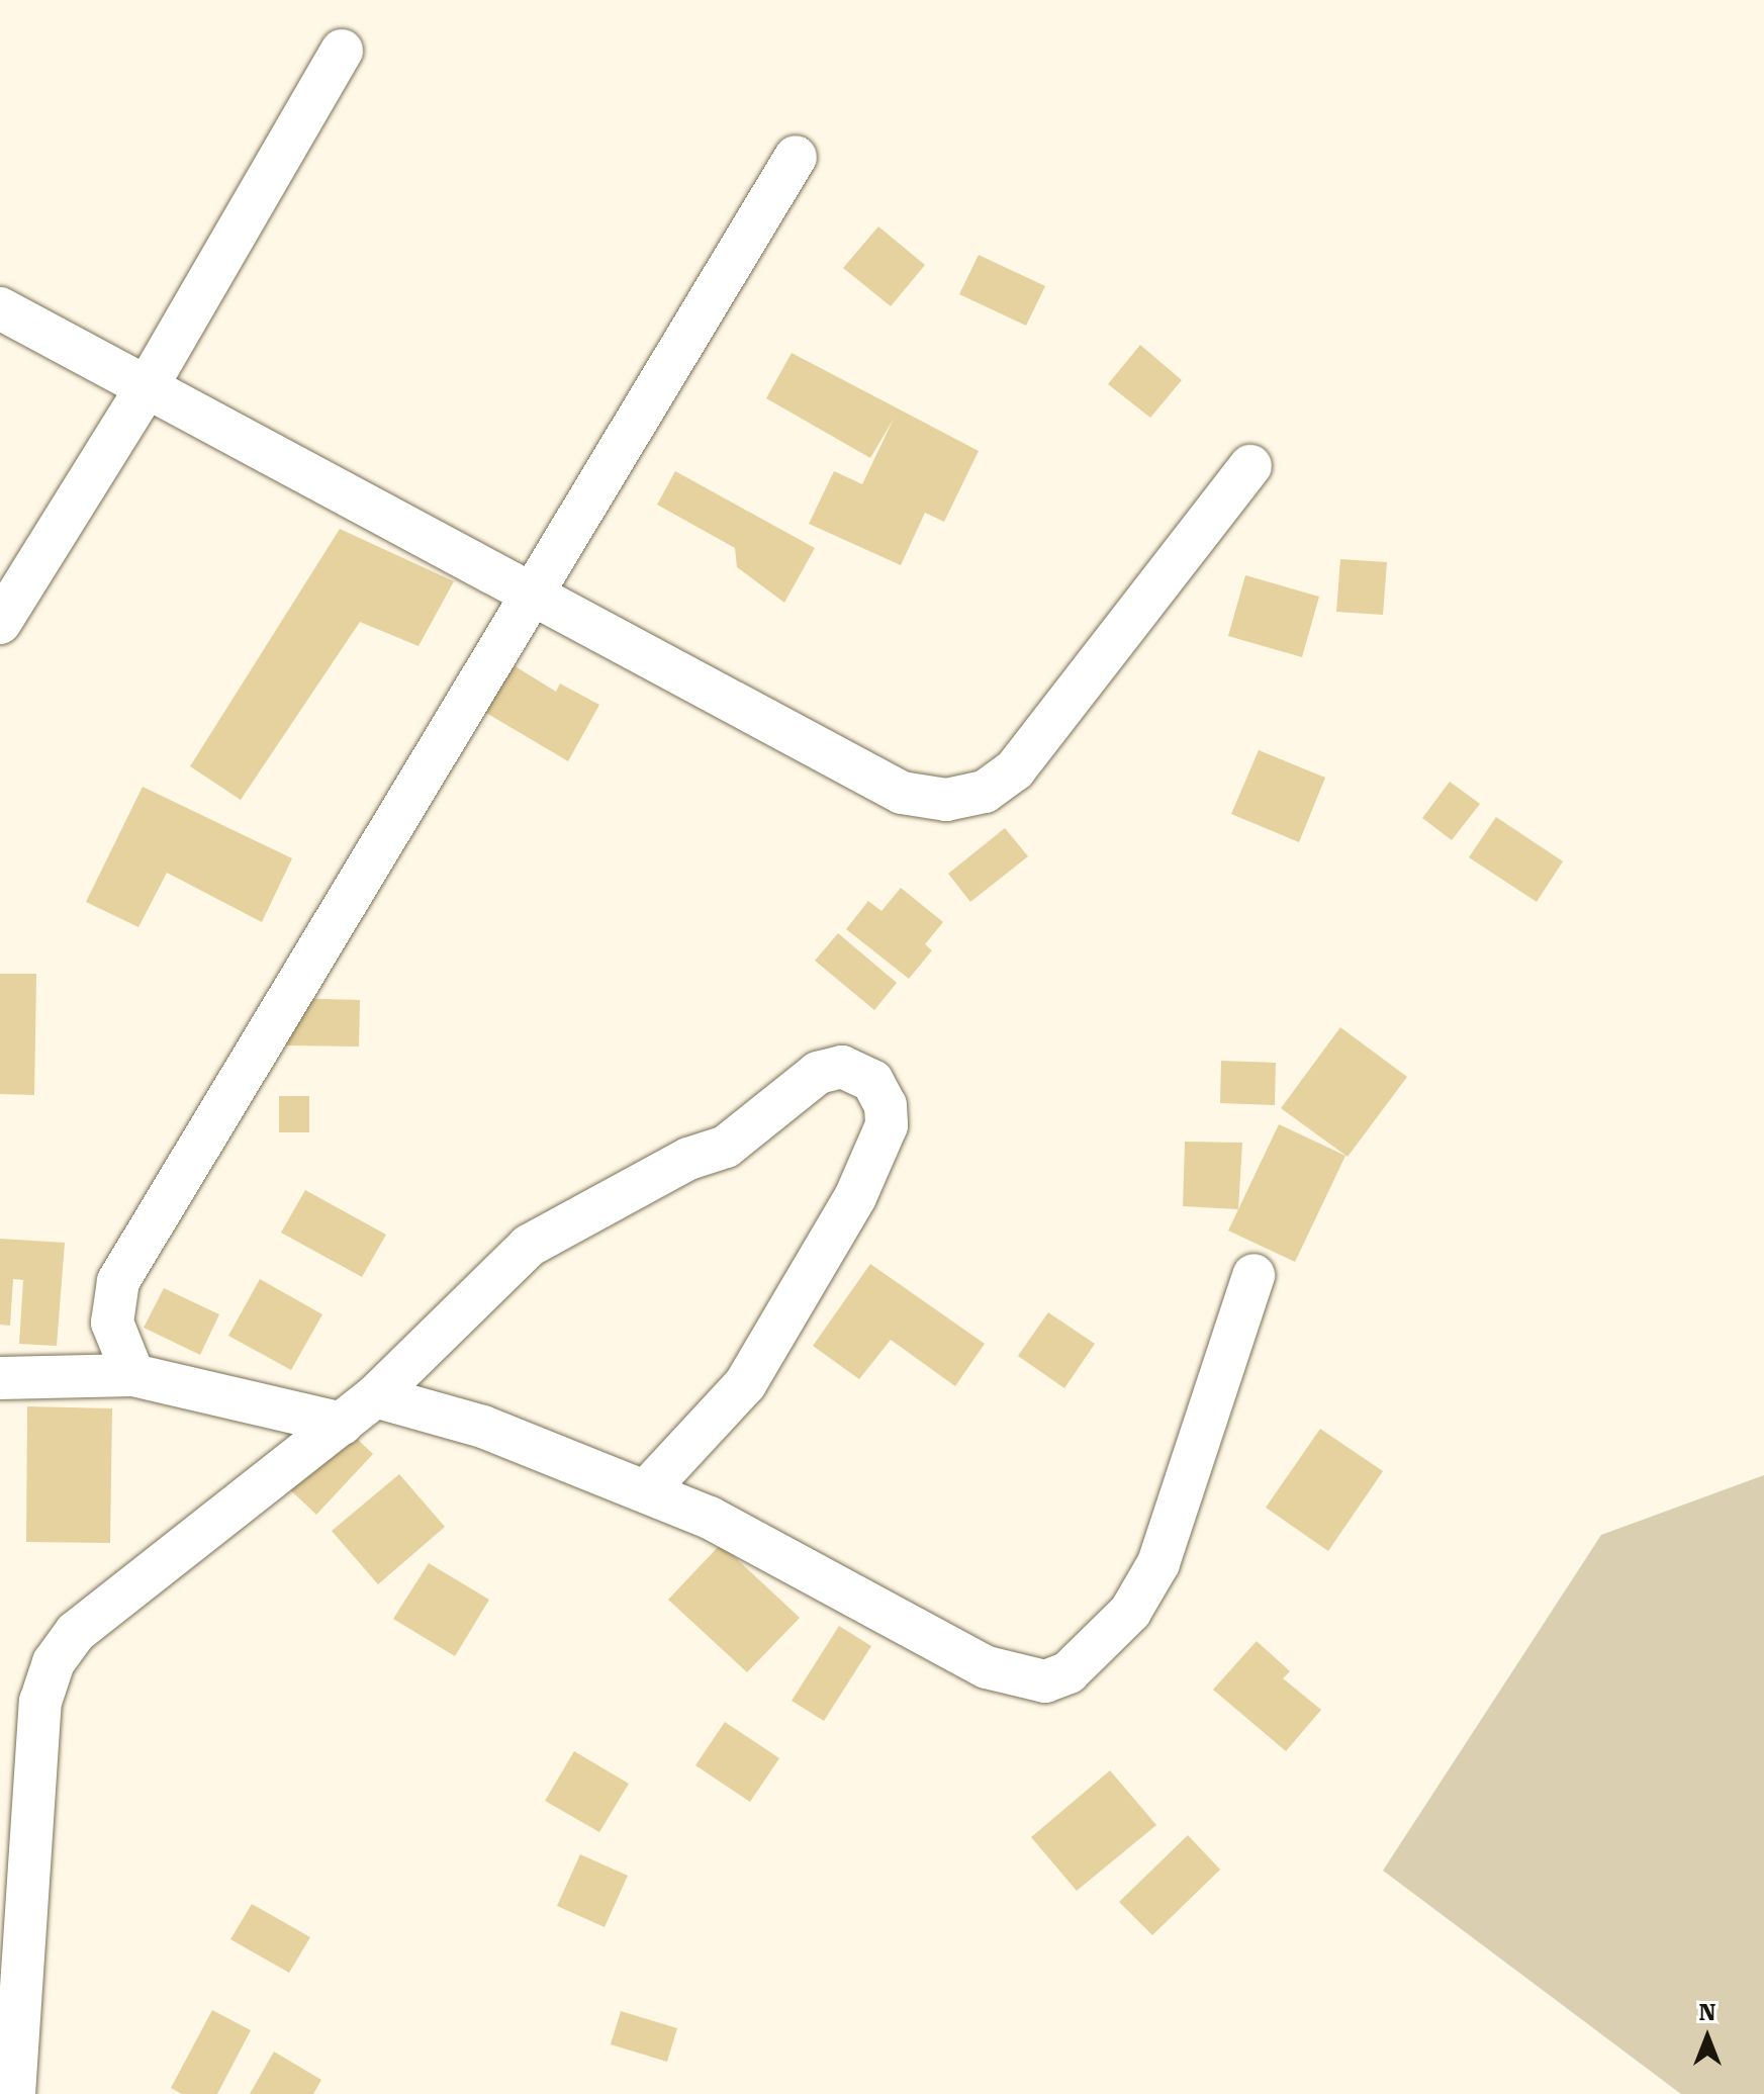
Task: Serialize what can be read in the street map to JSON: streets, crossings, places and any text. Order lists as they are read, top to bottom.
{
  "north": "top"
}
